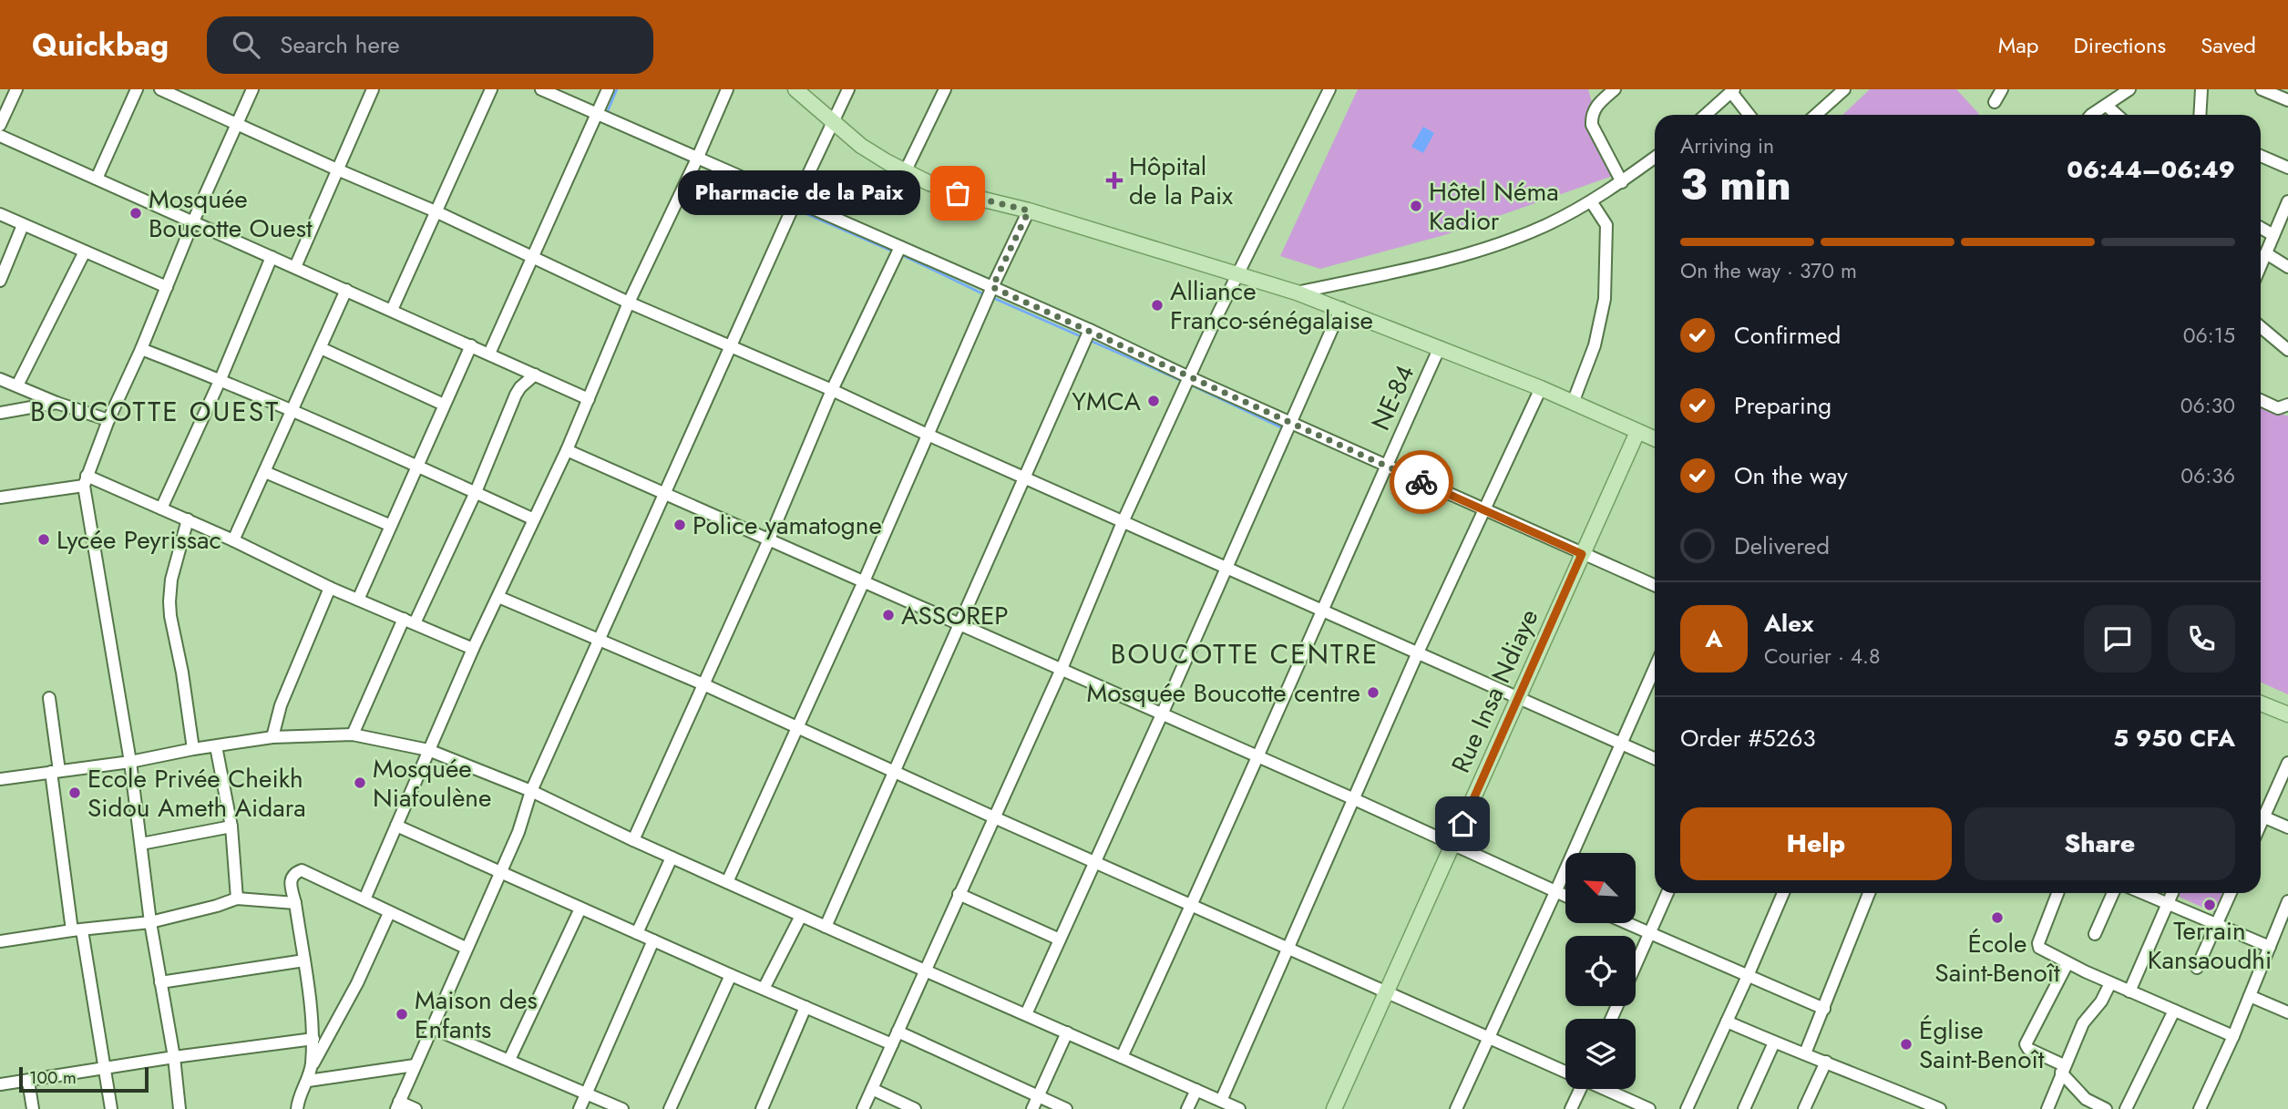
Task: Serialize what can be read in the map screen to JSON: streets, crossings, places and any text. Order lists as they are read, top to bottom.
{
  "streets": {
    "main road": ["Rue Insa Ndiaye"],
    "street": ["NE-84"]
  },
  "districts": ["BOUCOTTE OUEST", "BOUCOTTE CENTRE"],
  "places": {
    "health": ["Hôpital de la Paix"],
    "other": [
      "Pharmacie de la Paix",
      "Hôtel Néma Kadior",
      "Mosquée Boucotte Ouest",
      "Alliance Franco-sénégalaise",
      "YMCA",
      "Police yamatogne",
      "Lycée Peyrissac",
      "ASSOREP",
      "Mosquée Boucotte centre",
      "Mosquée Niafoulène",
      "Ecole Privée Cheikh Sidou Ameth Aidara",
      "Terrain Kansaoudhi",
      "École Saint-Benoît",
      "Maison des Enfants",
      "Église Saint-Benoît"
    ]
  },
  "scale_bar": "100 m",
  "north": "top left",
  "page": {
    "header": "Quickbag",
    "search": "Search here",
    "nav": ["Map", "Directions", "Saved"],
    "heading": ["3 min", "Arriving in", "06:44–06:49"],
    "panel": [
      "Alex",
      "Courier · 4.8",
      "Order #5263",
      "5 950 CFA"
    ],
    "bubble": "Pharmacie de la Paix",
    "bar": "On the way · 370 m",
    "list": [
      ["Confirmed", "06:15"],
      ["Preparing", "06:30"],
      ["On the way", "06:36"],
      "Delivered"
    ],
    "round": "A",
    "buttons": ["Help", "Share"],
    "scale": "100 m"
  }
}
